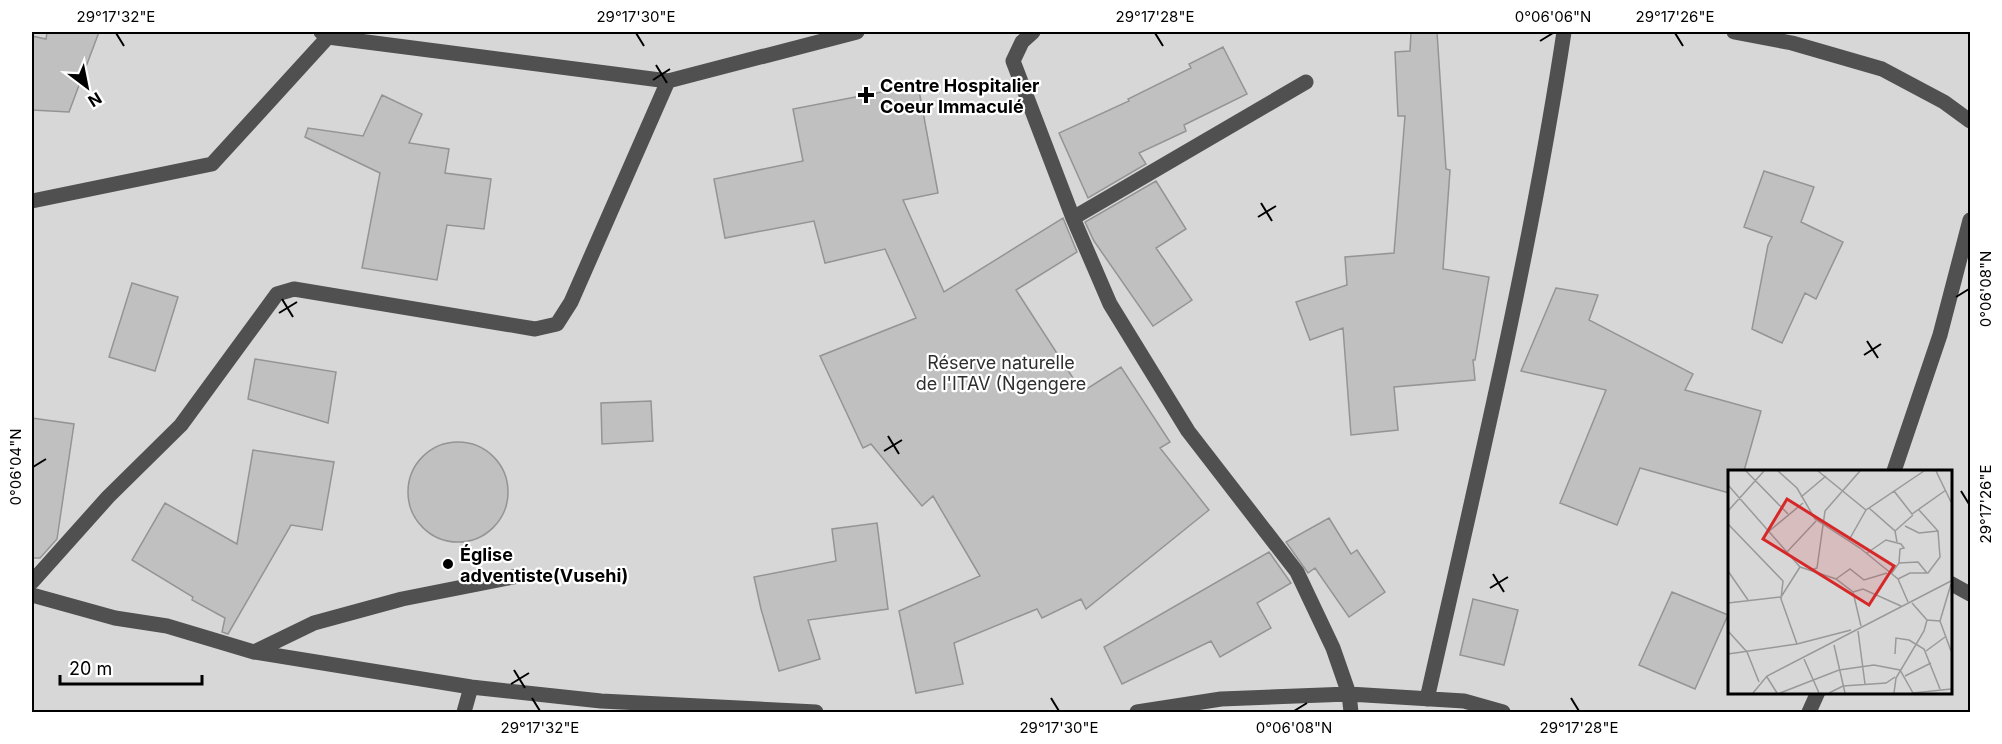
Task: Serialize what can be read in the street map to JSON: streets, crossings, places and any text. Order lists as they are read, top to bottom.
{
  "parks": ["Réserve naturelle de l'ITAV (Ngengere"],
  "places": {
    "health": ["Centre Hospitalier Coeur Immaculé"],
    "other": ["Église adventiste(Vusehi)"]
  },
  "scale_bar": "20 m",
  "north": "bottom right",
  "coordinates": [
    "29°17'32\"E",
    "29°17'30\"E",
    "29°17'28\"E",
    "0°06'06\"N",
    "29°17'26\"E",
    "0°06'08\"N",
    "0°06'04\"N"
  ]
}
